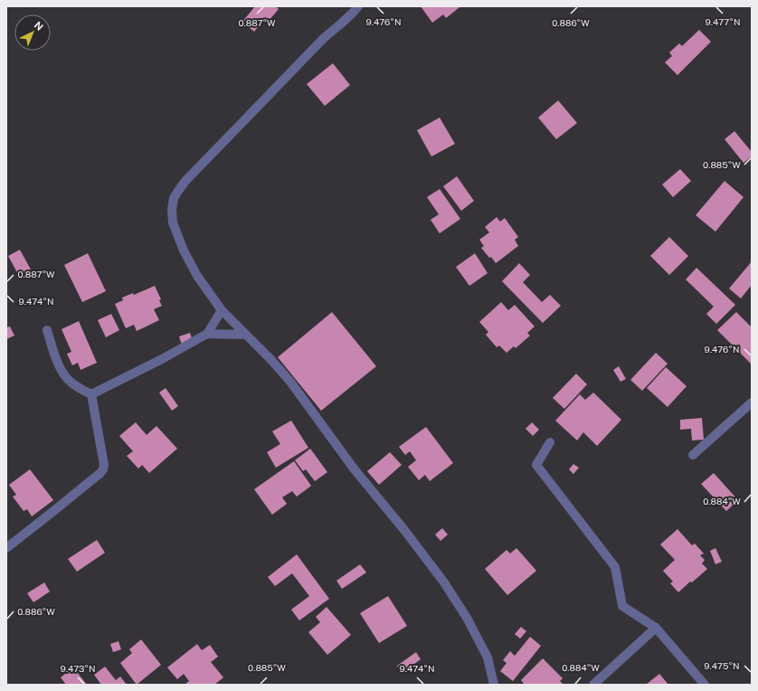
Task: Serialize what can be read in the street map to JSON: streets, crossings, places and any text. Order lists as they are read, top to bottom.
{
  "north": "top right",
  "coordinates": [
    "9.476°N",
    "9.477°N",
    "0.887°W",
    "0.886°W",
    "0.885°W",
    "9.474°N",
    "0.884°W",
    "9.475°N",
    "9.473°N"
  ]
}
